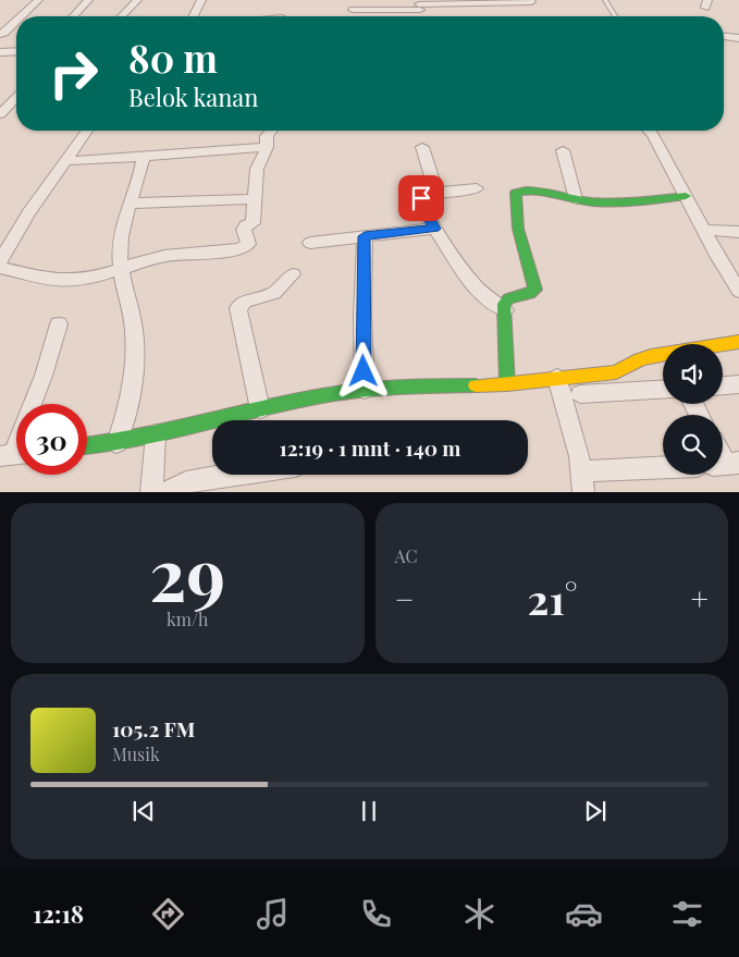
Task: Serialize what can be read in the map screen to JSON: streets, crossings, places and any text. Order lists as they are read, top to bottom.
{
  "page": {
    "turn": ["80 m", "Belok kanan"],
    "limit": "30",
    "trip": "12:19 · 1 mnt · 140 m",
    "tile": [
      ["29", "km/h"],
      "AC"
    ],
    "heat": ["−", "21°", "+"],
    "song": ["105.2 FM", "Musik"],
    "tabs": "12:18"
  }
}
